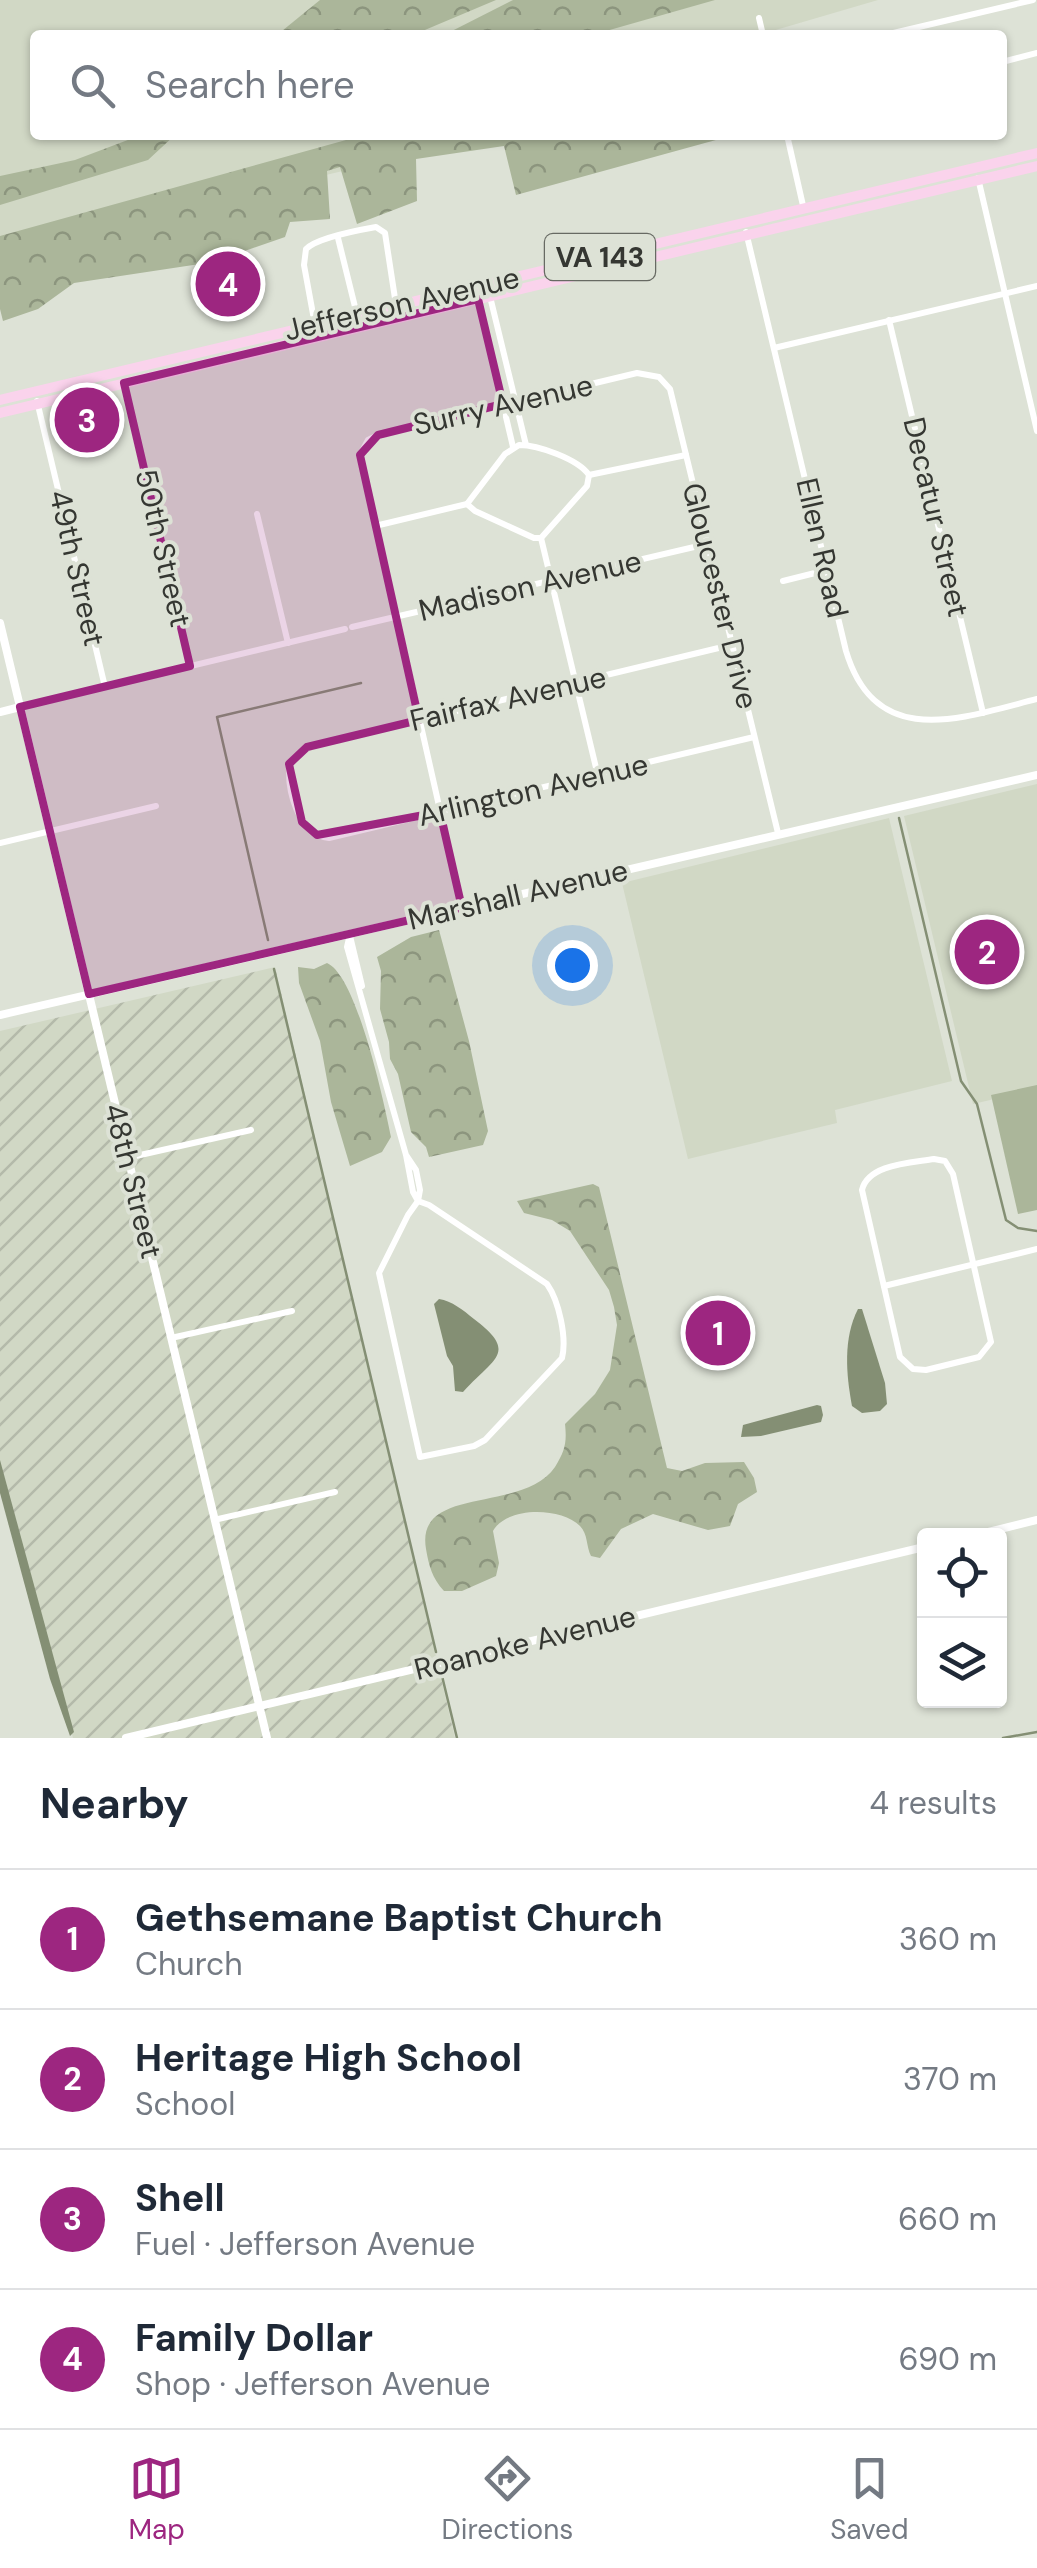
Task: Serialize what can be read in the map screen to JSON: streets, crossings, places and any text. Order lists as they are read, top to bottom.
{
  "streets": {
    "main road": ["VA 143", "Jefferson Avenue"],
    "street": [
      "Surry Avenue",
      "Decatur Street",
      "50th Street",
      "Ellen Road",
      "49th Street",
      "Madison Avenue",
      "Gloucester Drive",
      "Fairfax Avenue",
      "Arlington Avenue",
      "Marshall Avenue",
      "48th Street",
      "Roanoke Avenue"
    ]
  },
  "crossings": [
    ["Jefferson Avenue", "50th Street"],
    ["Jefferson Avenue", "Ellen Road"],
    ["Jefferson Avenue", "49th Street"],
    ["Surry Avenue", "Gloucester Drive"],
    ["Decatur Street", "Ellen Road"],
    ["50th Street", "Madison Avenue"],
    ["49th Street", "Madison Avenue"],
    ["Madison Avenue", "Gloucester Drive"],
    ["Madison Avenue", "48th Street"],
    ["Gloucester Drive", "Fairfax Avenue"],
    ["Gloucester Drive", "Arlington Avenue"],
    ["Gloucester Drive", "Marshall Avenue"],
    ["Fairfax Avenue", "Arlington Avenue"],
    ["Marshall Avenue", "48th Street"],
    ["48th Street", "Roanoke Avenue"]
  ],
  "page": {
    "search": "Search here",
    "pins": [
      "4",
      "3",
      "2",
      "1"
    ],
    "heading": ["Nearby", "4 results"],
    "list": [
      {
        "mark": "1",
        "name": "Gethsemane Baptist Church",
        "note": "Church",
        "value": "360 m"
      },
      {
        "mark": "2",
        "name": "Heritage High School",
        "note": "School",
        "value": "370 m"
      },
      {
        "mark": "3",
        "name": "Shell",
        "note": "Fuel · Jefferson Avenue",
        "value": "660 m"
      },
      {
        "mark": "4",
        "name": "Family Dollar",
        "note": "Shop · Jefferson Avenue",
        "value": "690 m"
      }
    ],
    "nav": ["Map", "Directions", "Saved"]
  }
}
